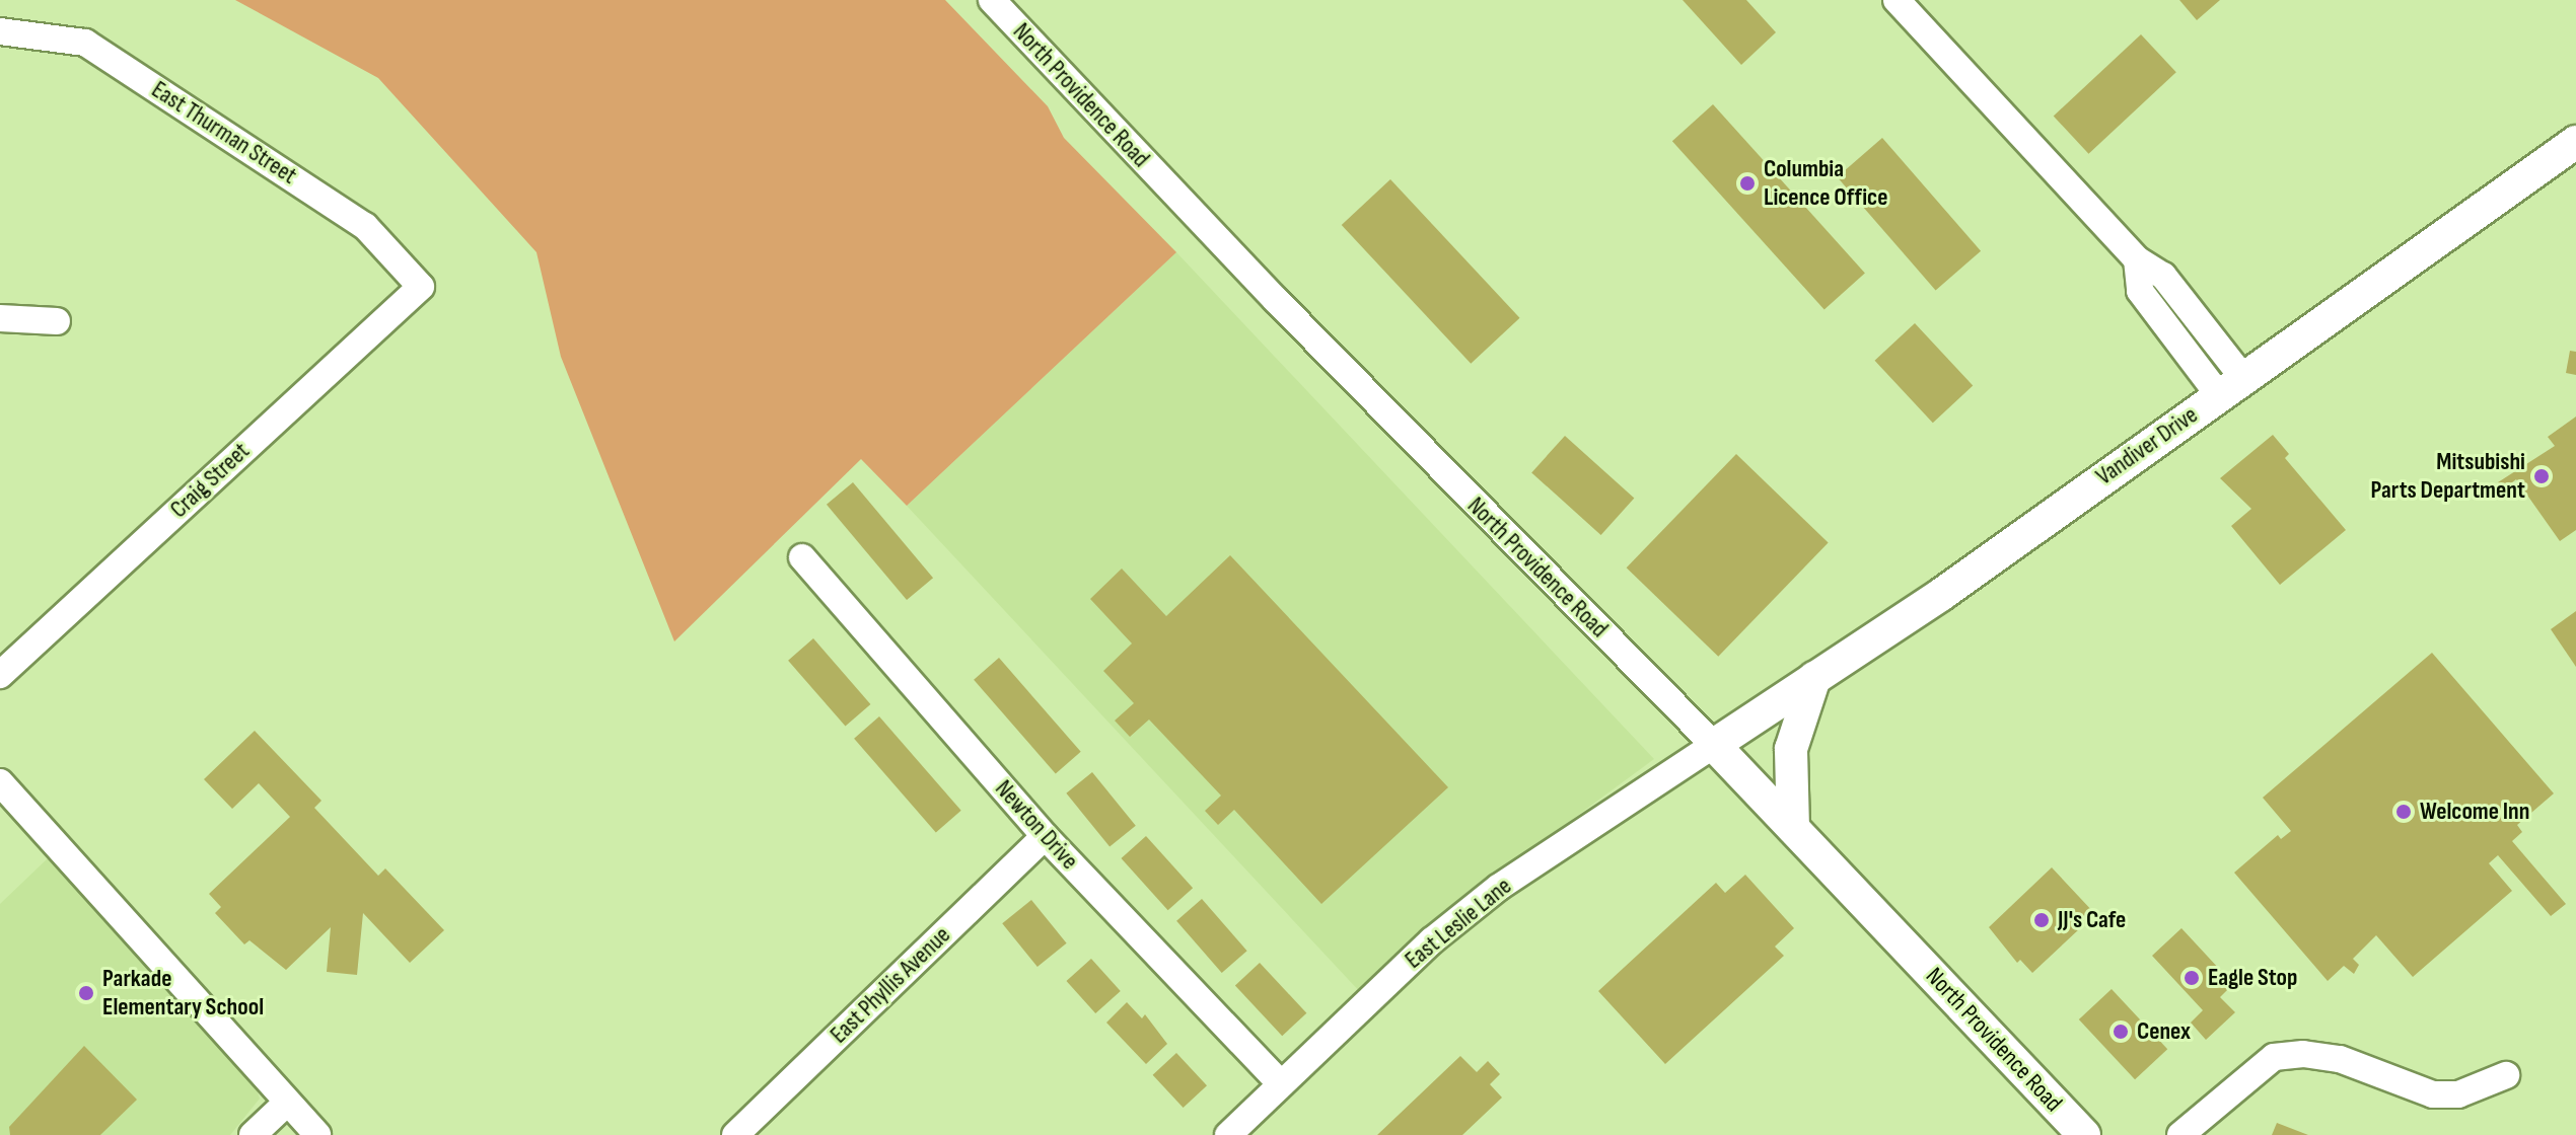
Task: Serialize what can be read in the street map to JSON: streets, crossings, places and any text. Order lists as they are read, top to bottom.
{
  "streets": {
    "main road": ["North Providence Road", "Vandiver Drive"],
    "street": [
      "East Thurman Street",
      "Craig Street",
      "Newton Drive",
      "East Leslie Lane",
      "East Phyllis Avenue"
    ]
  },
  "crossings": [
    ["North Providence Road", "Vandiver Drive"],
    ["North Providence Road", "East Leslie Lane"],
    ["East Thurman Street", "Craig Street"],
    ["Vandiver Drive", "East Leslie Lane"],
    ["Newton Drive", "East Leslie Lane"],
    ["Newton Drive", "East Phyllis Avenue"]
  ],
  "places": [
    "Columbia Licence Office",
    "Mitsubishi Parts Department",
    "Welcome Inn",
    "JJ's Cafe",
    "Eagle Stop",
    "Parkade Elementary School",
    "Cenex"
  ]
}
